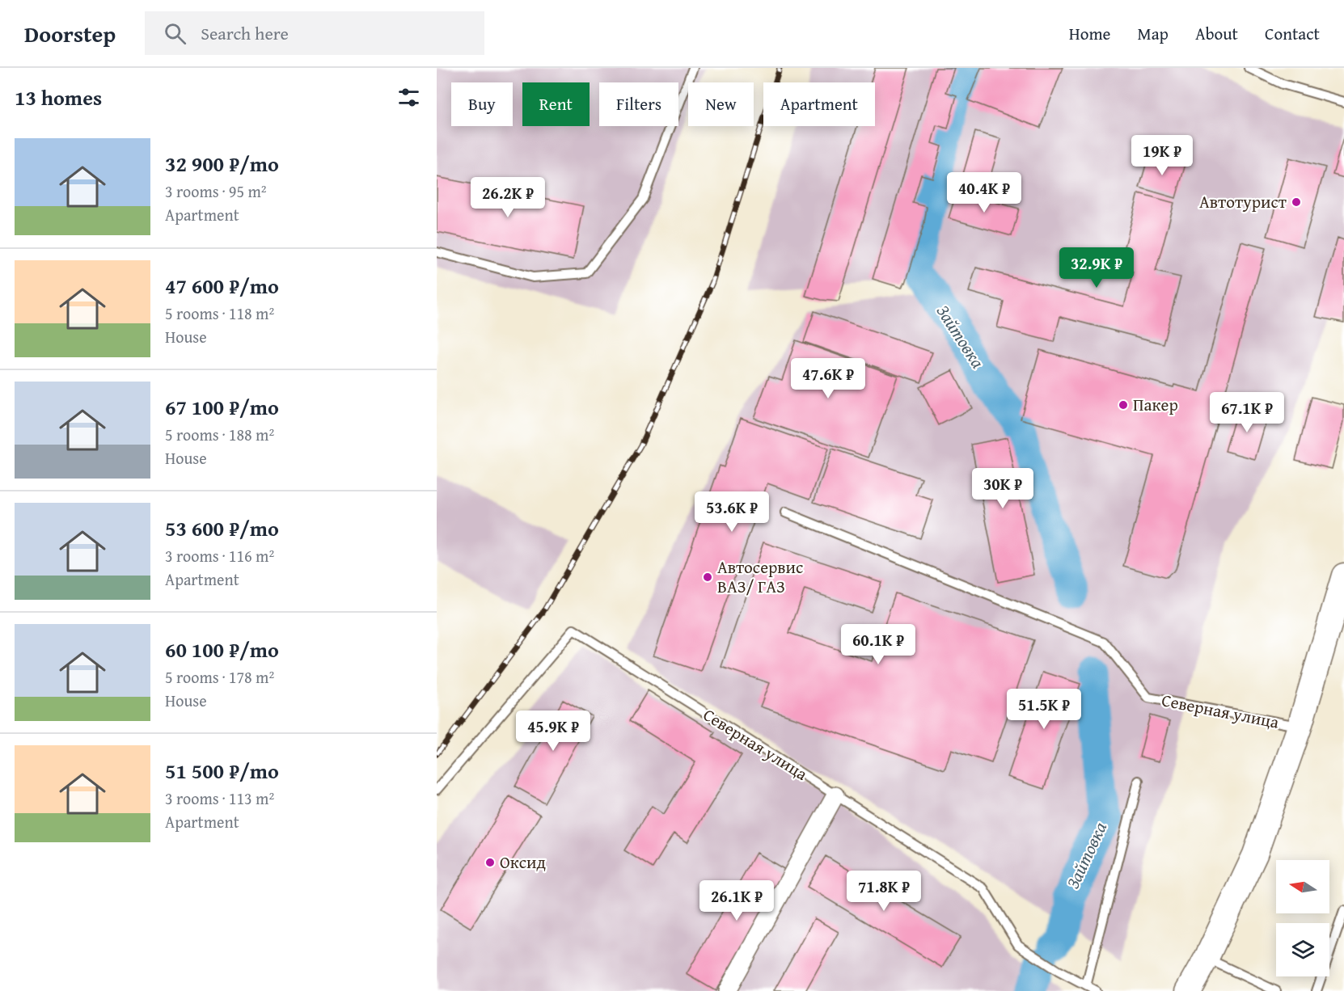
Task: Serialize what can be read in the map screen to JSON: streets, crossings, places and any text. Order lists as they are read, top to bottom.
{
  "streets": {
    "main road": ["Северная улица"]
  },
  "water": ["Зайтовка"],
  "places": [
    "Автотурист",
    "Пакер",
    "Автосервис ВАЗ/ ГАЗ",
    "Оксид"
  ],
  "north": "left",
  "page": {
    "header": "Doorstep",
    "search": "Search here",
    "nav": [
      "Home",
      "Map",
      "About",
      "Contact"
    ],
    "heading": "13 homes",
    "chip": [
      "Buy",
      "Rent",
      "Filters",
      "New",
      "Apartment"
    ],
    "list": [
      {
        "name": "32 900 ₽/mo",
        "note": "3 rooms · 95 m² · Apartment"
      },
      {
        "name": "47 600 ₽/mo",
        "note": "5 rooms · 118 m² · House"
      },
      {
        "name": "67 100 ₽/mo",
        "note": "5 rooms · 188 m² · House"
      },
      {
        "name": "53 600 ₽/mo",
        "note": "3 rooms · 116 m² · Apartment"
      },
      {
        "name": "60 100 ₽/mo",
        "note": "5 rooms · 178 m² · House"
      },
      {
        "name": "51 500 ₽/mo",
        "note": "3 rooms · 113 m² · Apartment"
      }
    ],
    "price": [
      "19K ₽",
      "40.4K ₽",
      "26.2K ₽",
      "32.9K ₽",
      "47.6K ₽",
      "67.1K ₽",
      "30K ₽",
      "53.6K ₽",
      "60.1K ₽",
      "51.5K ₽",
      "45.9K ₽",
      "71.8K ₽",
      "26.1K ₽"
    ]
  }
}
